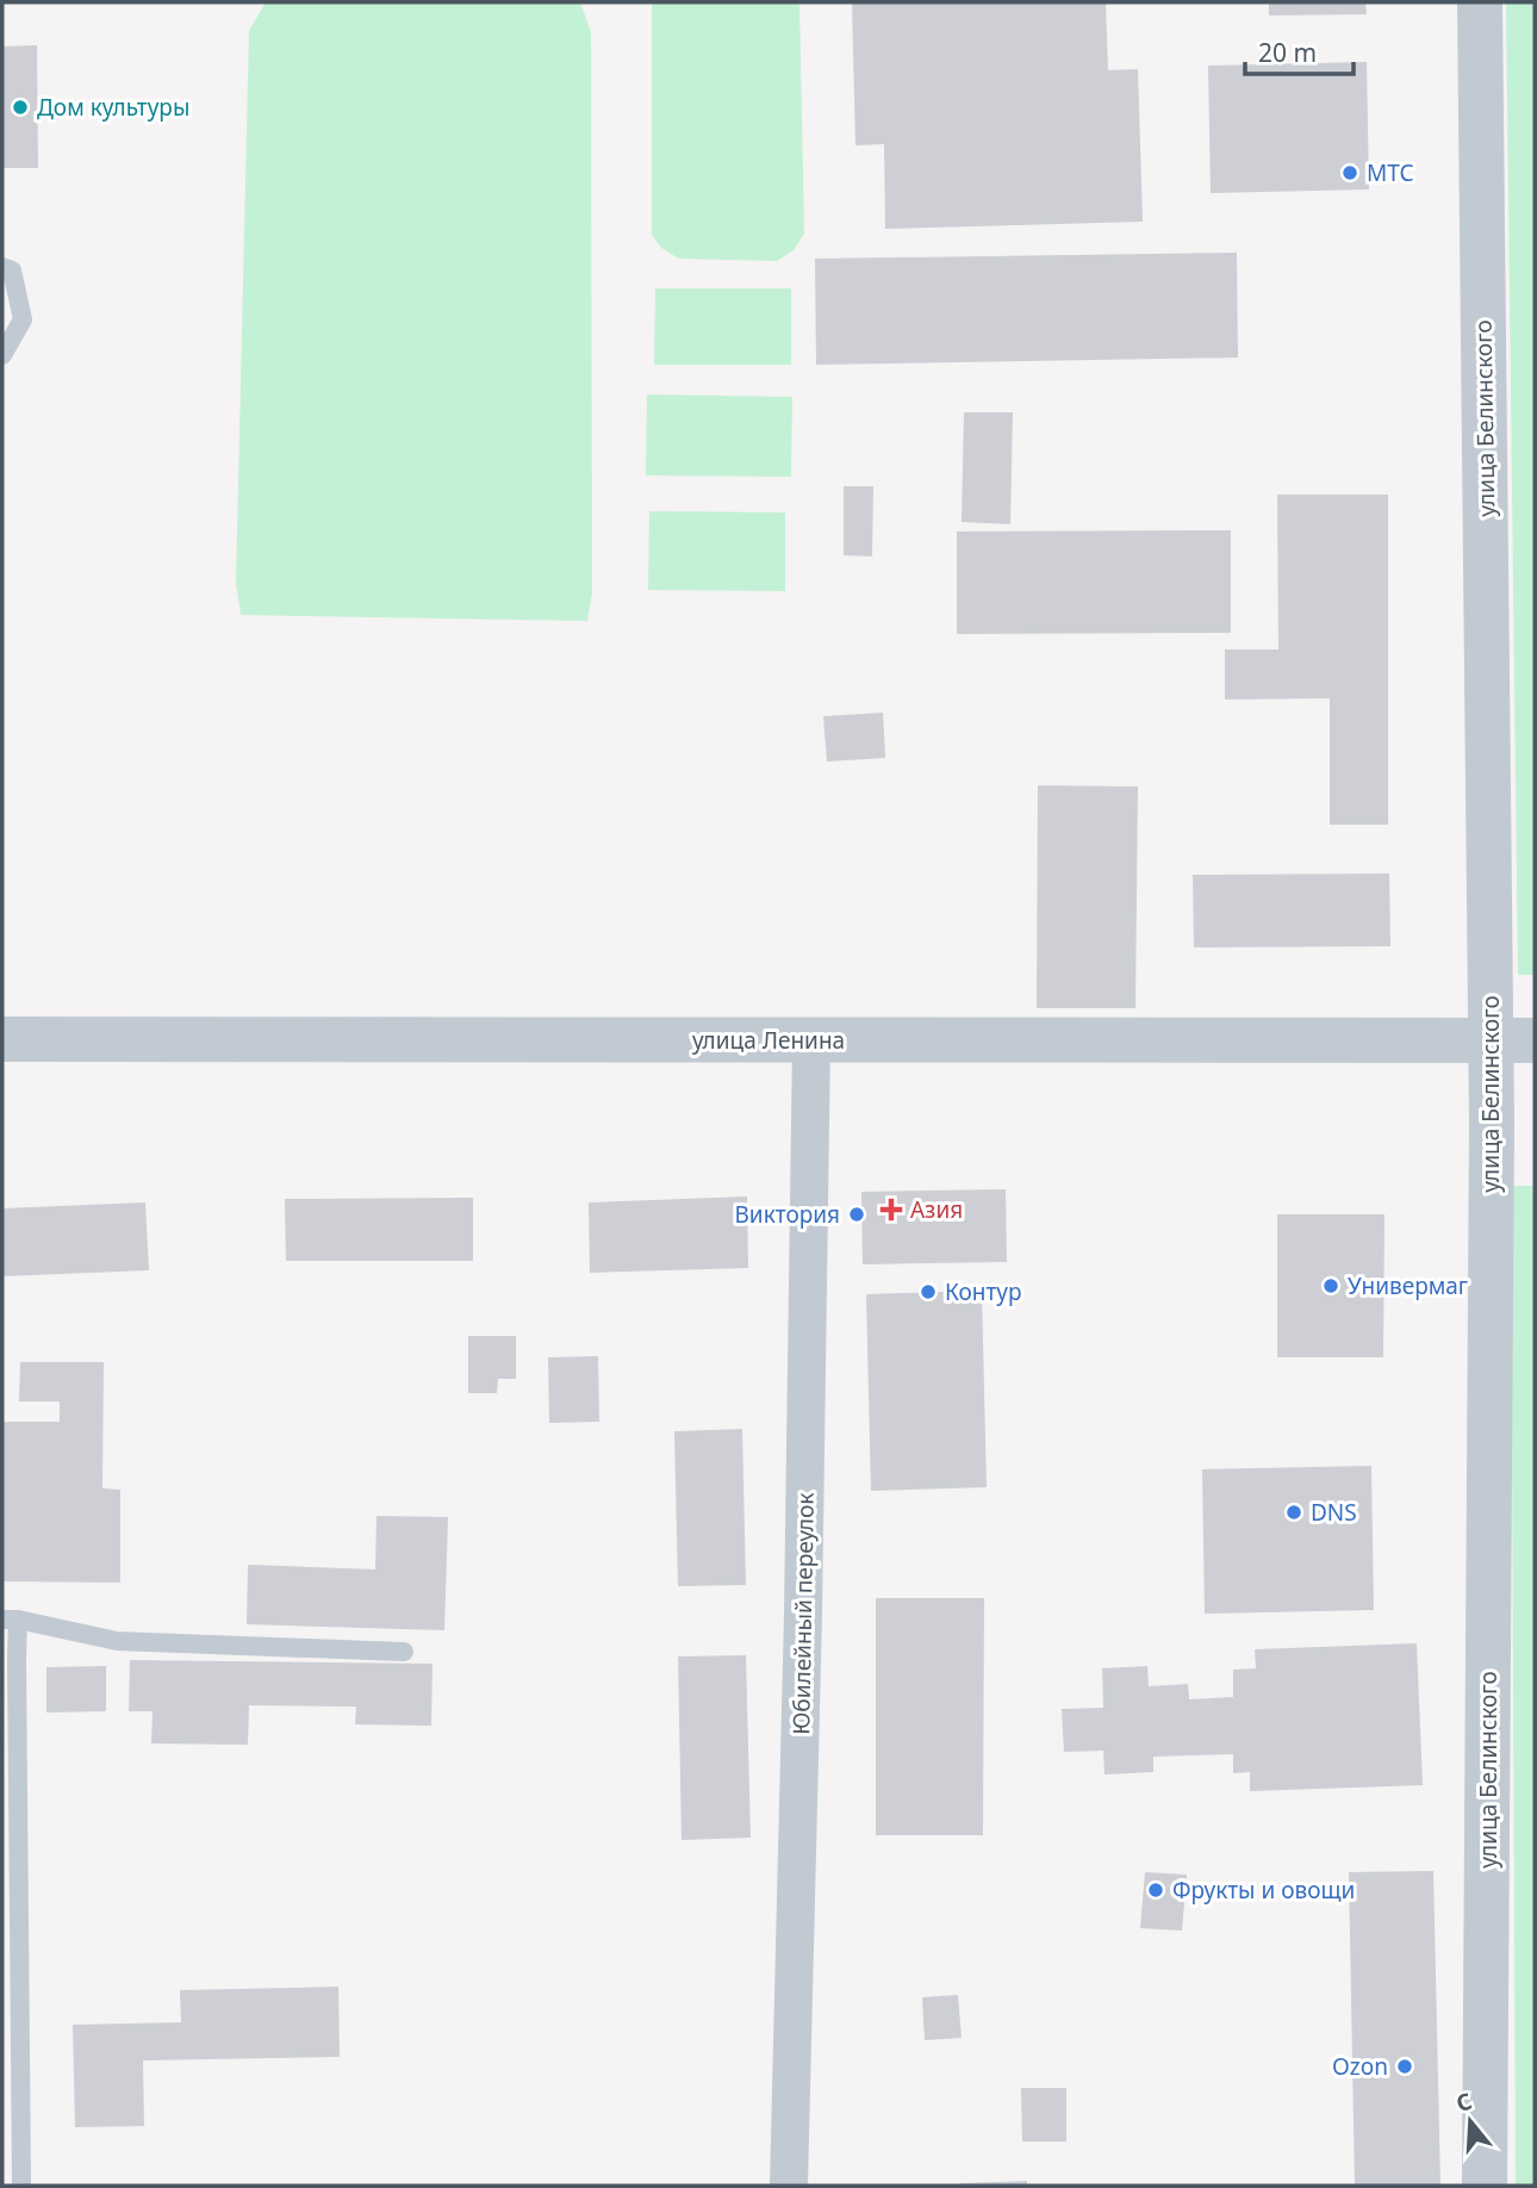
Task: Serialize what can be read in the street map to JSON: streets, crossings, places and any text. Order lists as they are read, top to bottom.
{
  "streets": {
    "street": ["улица Белинского", "улица Ленина", "Юбилейный переулок"]
  },
  "crossings": [
    ["улица Белинского", "улица Ленина"],
    ["улица Ленина", "Юбилейный переулок"]
  ],
  "places": {
    "other": [
      "Дом культуры",
      "МТС",
      "Виктория",
      "Универмаг",
      "Контур",
      "DNS",
      "Фрукты и овощи",
      "Ozon"
    ],
    "health": ["Азия"]
  },
  "scale_bar": "20 m",
  "north": "top"
}
